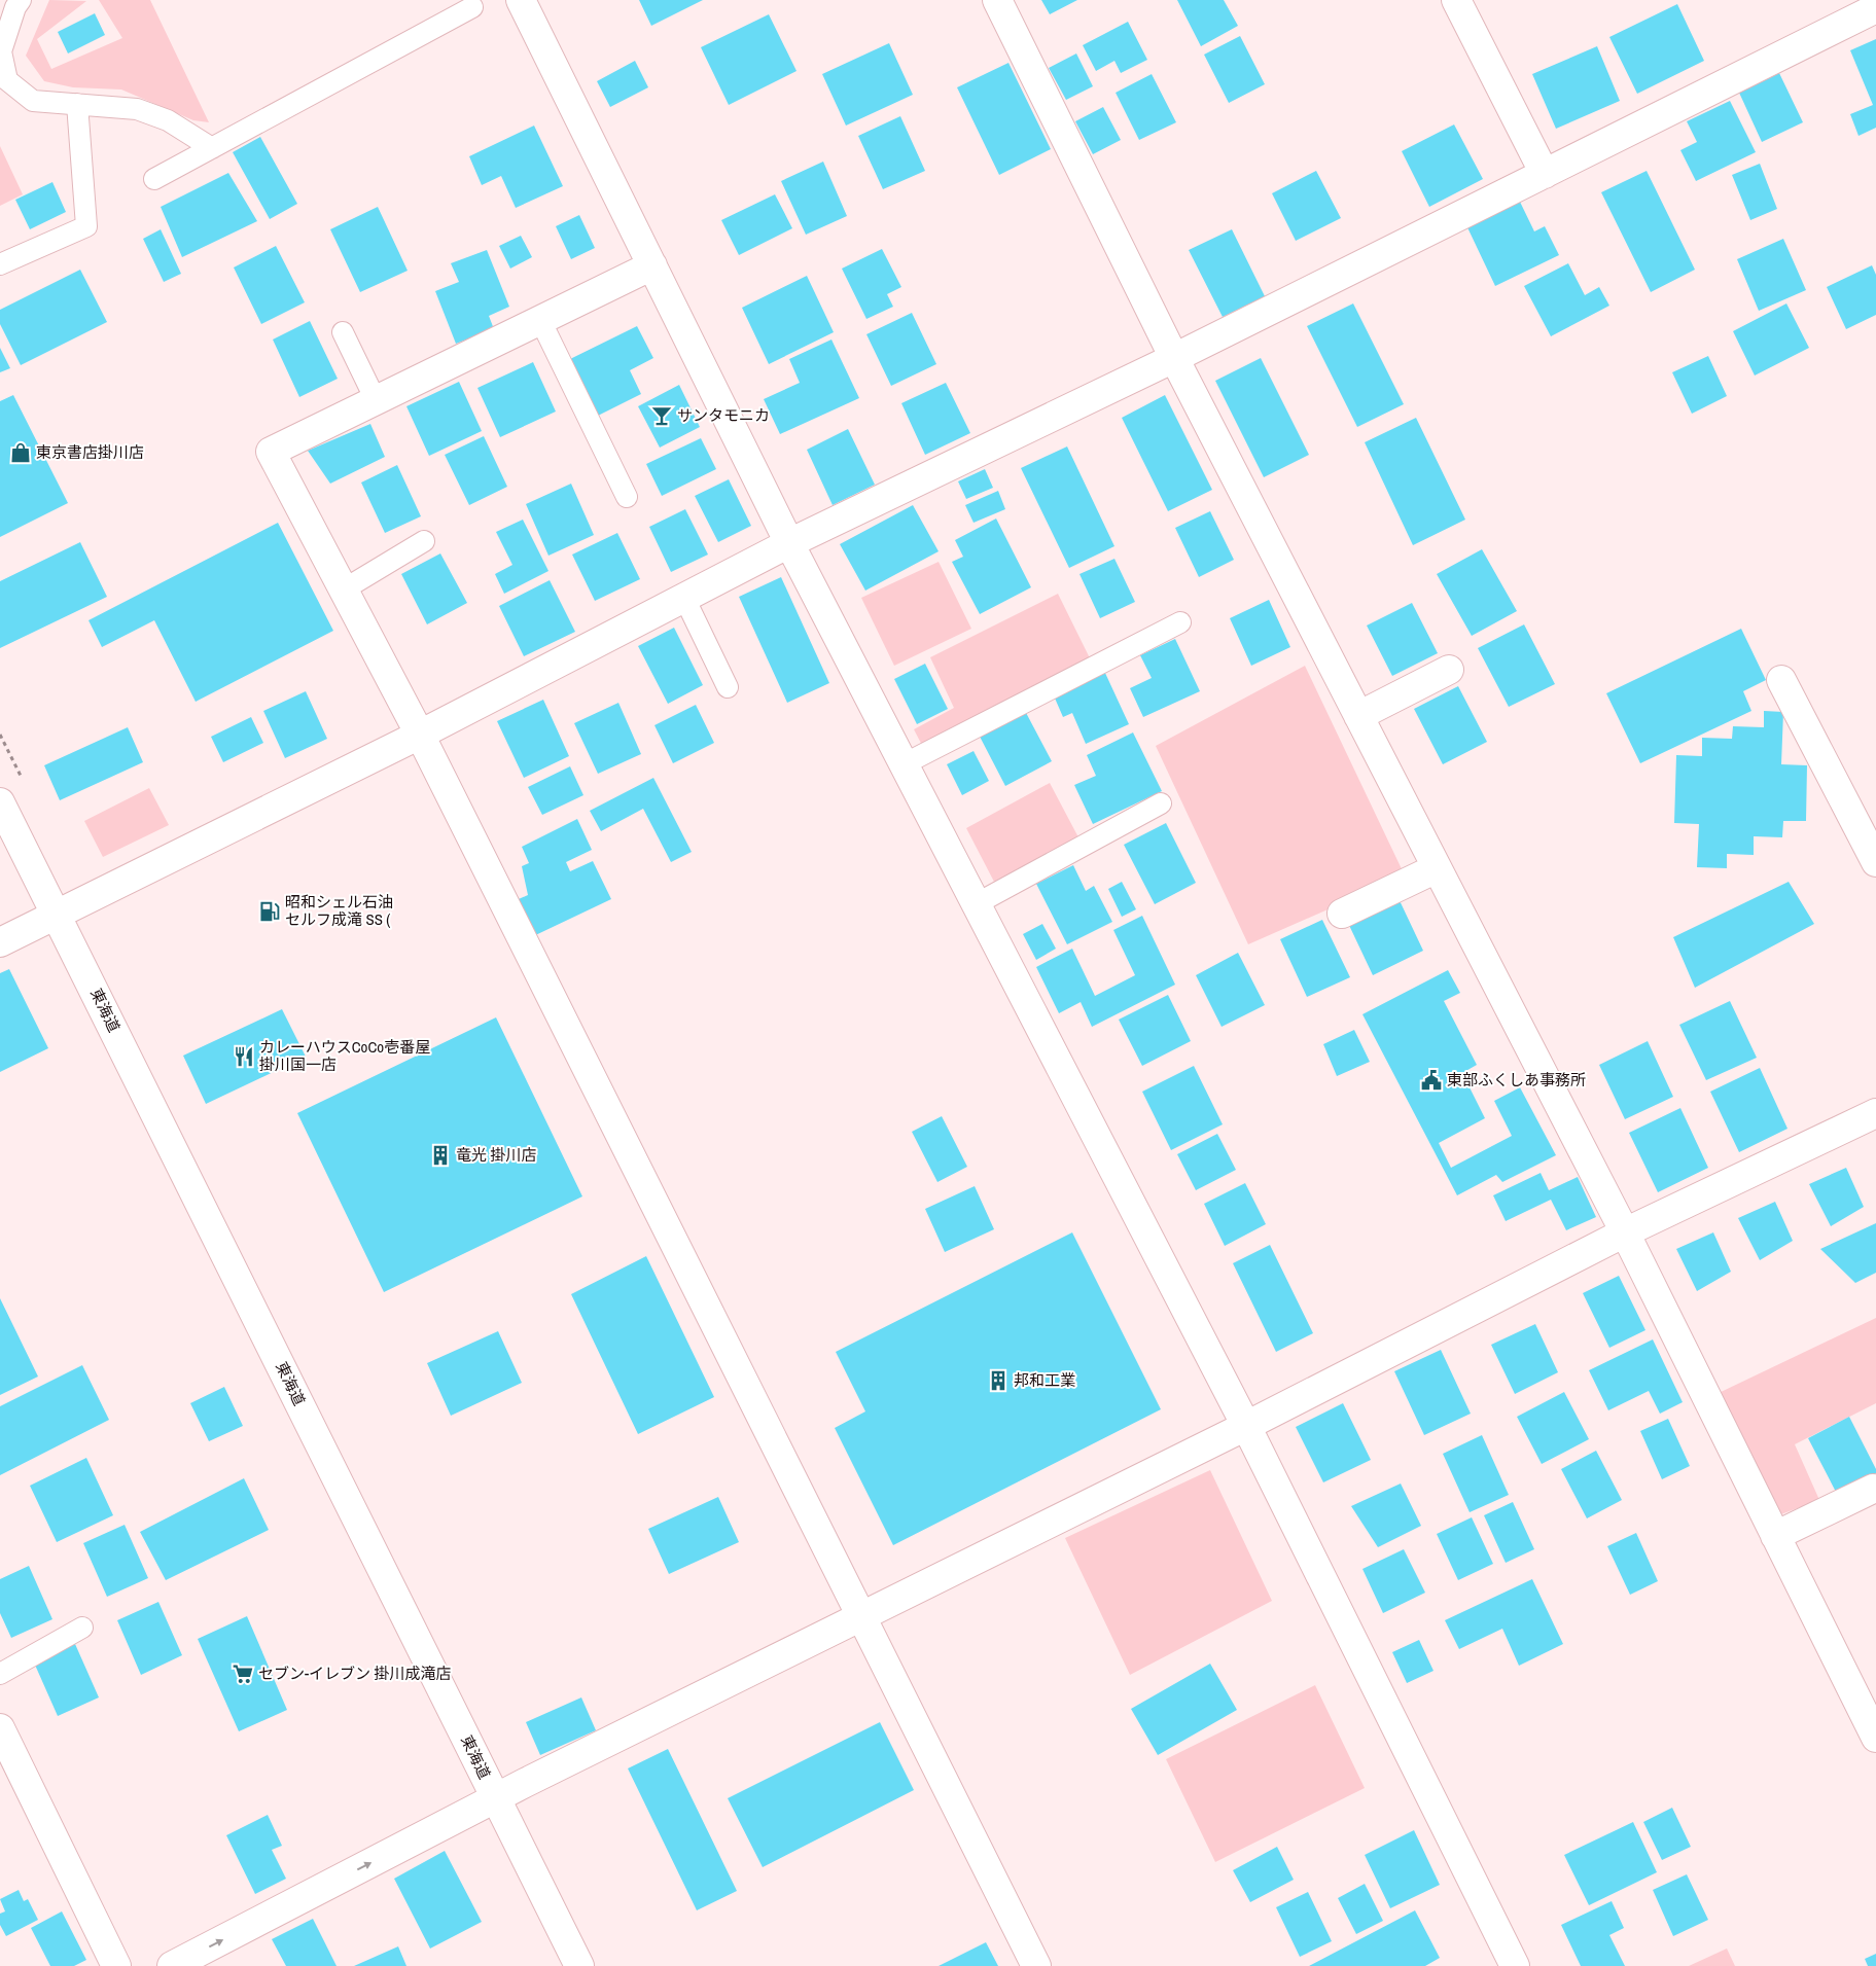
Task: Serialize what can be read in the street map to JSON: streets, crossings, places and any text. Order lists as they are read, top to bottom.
{
  "streets": {
    "street": ["東海道"]
  },
  "places": {
    "bar": ["サンタモニカ"],
    "shop": ["東京書店掛川店"],
    "fuel station": ["昭和シェル石油 セルフ成滝 SS ("],
    "restaurant": ["カレーハウスCoCo壱番屋 掛川国一店"],
    "public building": ["東部ふくしあ事務所"],
    "building": ["竜光 掛川店", "邦和工業"],
    "supermarket": ["セブン-イレブン 掛川成滝店"]
  }
}
